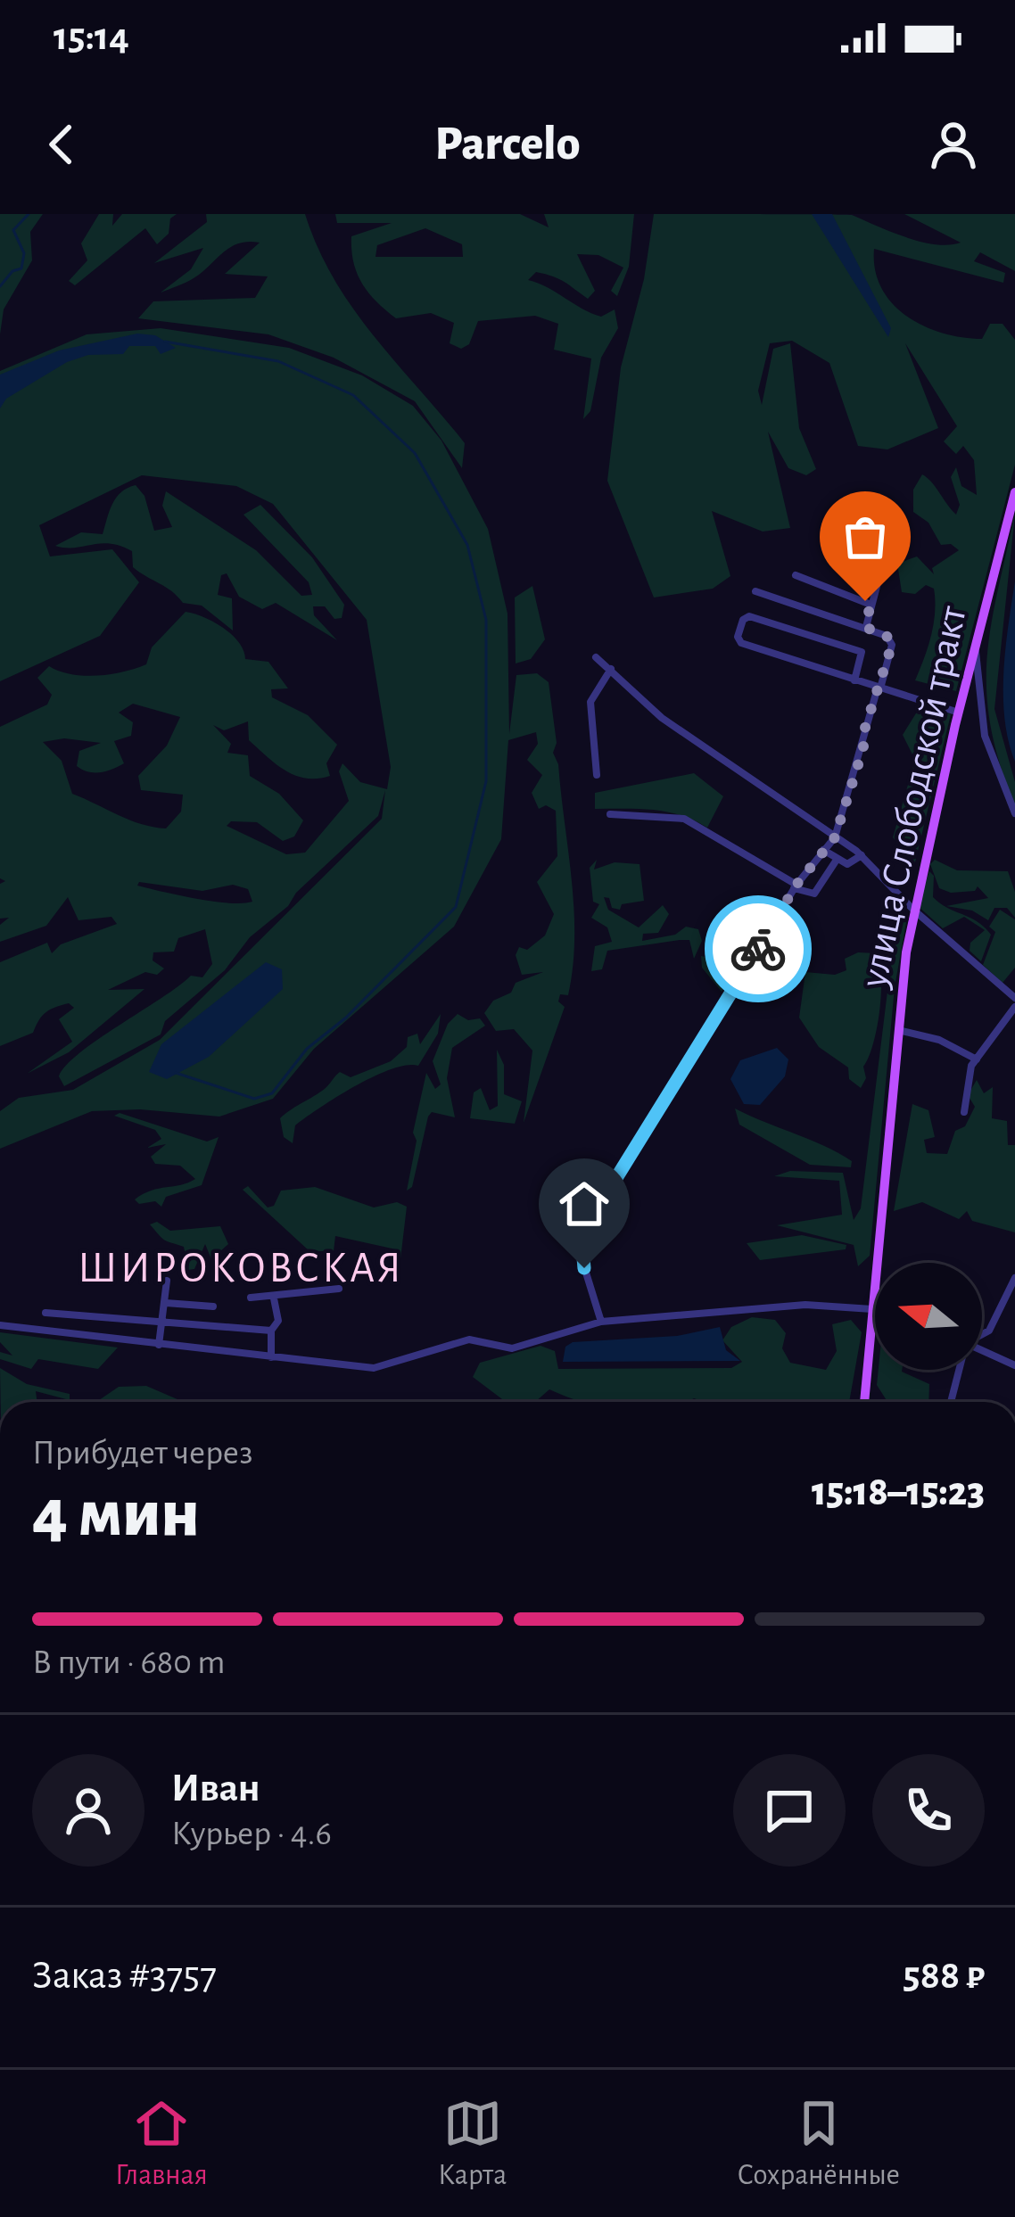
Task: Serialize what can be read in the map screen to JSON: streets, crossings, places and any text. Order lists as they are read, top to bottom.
{
  "streets": {
    "main road": ["улица Слободской тракт"]
  },
  "districts": ["ШИРОКОВСКАЯ"],
  "north": "left",
  "page": {
    "status": "15:14",
    "header": "Parcelo",
    "heading": ["4 мин", "Прибудет через", "15:18–15:23"],
    "panel": [
      "Иван",
      "Курьер · 4.6",
      "Заказ #3757",
      "588 ₽"
    ],
    "bar": "В пути · 680 m",
    "tabs": ["Главная", "Карта", "Сохранённые"]
  }
}
